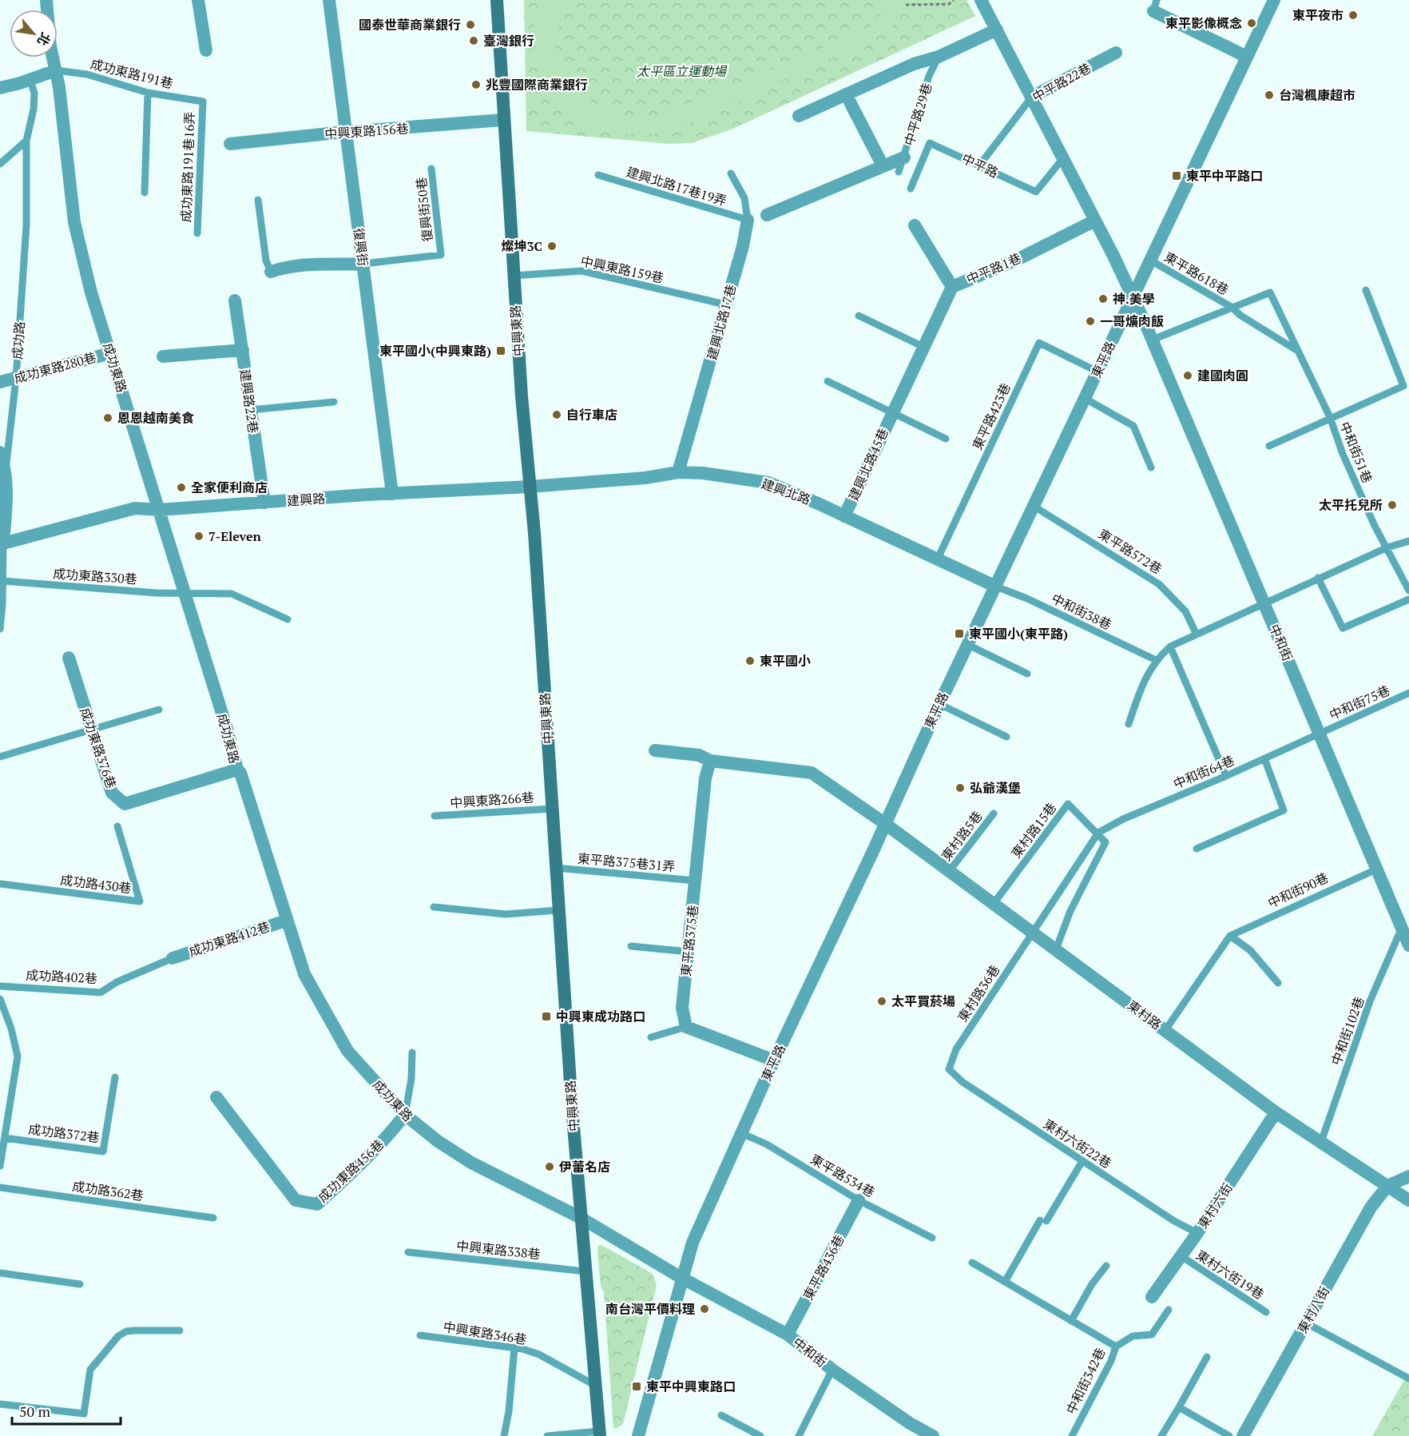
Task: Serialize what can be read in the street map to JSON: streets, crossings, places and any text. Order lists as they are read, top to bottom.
{
  "streets": {
    "main road": ["中興東路"],
    "street": [
      "中平路22巷",
      "中平路29巷",
      "中興東路156巷",
      "復興街",
      "中平路1巷",
      "建興北路17巷",
      "成功路",
      "東平路",
      "成功東路280巷",
      "成功東路",
      "建興路22巷",
      "建興北路45巷",
      "建興北路",
      "建興路",
      "中和街",
      "成功東路376巷",
      "成功東路412巷",
      "東平路375巷",
      "東村路",
      "成功東路456巷",
      "東村六街",
      "東平路436巷",
      "東村八街"
    ],
    "lane": [
      "成功東路191巷",
      "中平路",
      "成功東路191巷16弄",
      "建興北路17巷19弄",
      "復興街50巷",
      "中興東路159巷",
      "東平路618巷",
      "東平路423巷",
      "中和街51巷",
      "東平路572巷",
      "成功東路330巷",
      "中和街38巷",
      "中和街75巷",
      "中和街64巷",
      "中興東路266巷",
      "東村路15巷",
      "東村路5巷",
      "東平路375巷31弄",
      "成功路430巷",
      "中和街90巷",
      "成功路402巷",
      "東村路36巷",
      "中和街102巷",
      "成功路372巷",
      "東村六街22巷",
      "東平路534巷",
      "成功路362巷",
      "中興東路338巷",
      "東村六街19巷",
      "中興東路346巷",
      "中和街342巷"
    ]
  },
  "crossings": [
    ["成功東路191巷", "成功東路191巷16弄"],
    ["成功東路191巷", "成功東路"],
    ["中平路22巷", "中平路"],
    ["中興東路156巷", "復興街"],
    ["中興東路156巷", "中興東路"],
    ["建興北路17巷19弄", "建興北路17巷"],
    ["復興街50巷", "復興街"],
    ["復興街", "建興路"],
    ["中平路1巷", "建興北路45巷"],
    ["中興東路159巷", "建興北路17巷"],
    ["中興東路159巷", "中興東路"],
    ["東平路618巷", "東平路"],
    ["東平路618巷", "中和街51巷"],
    ["建興北路17巷", "建興北路"],
    ["中興東路", "成功東路"],
    ["中興東路", "建興北路"],
    ["中興東路", "建興路"],
    ["中興東路", "中興東路266巷"],
    ["中興東路", "東平路375巷31弄"],
    ["中興東路", "中興東路338巷"],
    ["中興東路", "中興東路346巷"],
    ["成功路", "成功東路280巷"],
    ["成功路", "建興路"],
    ["成功路", "成功東路330巷"],
    ["東平路", "成功東路"],
    ["東平路", "東平路423巷"],
    ["東平路", "建興北路"],
    ["東平路", "東平路572巷"],
    ["東平路", "中和街38巷"],
    ["東平路", "中和街"],
    ["東平路", "東村路"],
    ["東平路", "東平路534巷"],
    ["成功東路280巷", "成功東路"],
    ["成功東路", "建興路"],
    ["成功東路", "成功東路330巷"],
    ["成功東路", "中和街"],
    ["成功東路", "成功東路376巷"],
    ["成功東路", "成功東路412巷"],
    ["成功東路", "成功東路456巷"],
    ["建興路22巷", "建興路"],
    ["東平路423巷", "建興北路"],
    ["建興北路45巷", "建興北路"],
    ["建興北路", "建興路"],
    ["建興北路", "中和街38巷"],
    ["中和街", "中和街75巷"],
    ["中和街", "中和街64巷"],
    ["中和街", "中和街90巷"],
    ["中和街", "中和街102巷"],
    ["中和街", "東平路436巷"],
    ["中和街75巷", "中和街64巷"],
    ["中和街64巷", "東村路15巷"],
    ["中和街64巷", "東村路36巷"],
    ["中和街64巷", "東村路"],
    ["東村路15巷", "東村路"],
    ["東村路5巷", "東村路"],
    ["東平路375巷31弄", "東平路375巷"],
    ["成功東路412巷", "成功路402巷"],
    ["東村路36巷", "東村路"],
    ["東村路36巷", "東村六街22巷"],
    ["東村路", "中和街102巷"],
    ["東村路", "東村六街"],
    ["東村路", "東村八街"],
    ["東村六街22巷", "東村六街"],
    ["東平路534巷", "東平路436巷"],
    ["東村六街", "東村六街19巷"]
  ],
  "parks": ["太平區立運動場"],
  "places": {
    "other": [
      "東平夜市",
      "東平影像概念",
      "國泰世華商業銀行",
      "臺灣銀行",
      "兆豐國際商業銀行",
      "台灣楓康超市",
      "燦坤3C",
      "神.美學",
      "一哥爌肉飯",
      "建國肉圓",
      "自行車店",
      "恩恩越南美食",
      "全家便利商店",
      "太平托兒所",
      "7-Eleven",
      "東平國小",
      "弘爺漢堡",
      "太平買菸場",
      "伊蕾名店",
      "南台灣平價料理"
    ],
    "transit": [
      "東平中平路口",
      "東平國小(中興東路)",
      "東平國小(東平路)",
      "中興東成功路口",
      "東平中興東路口"
    ]
  },
  "scale_bar": "50 m",
  "north": "bottom right"
}
